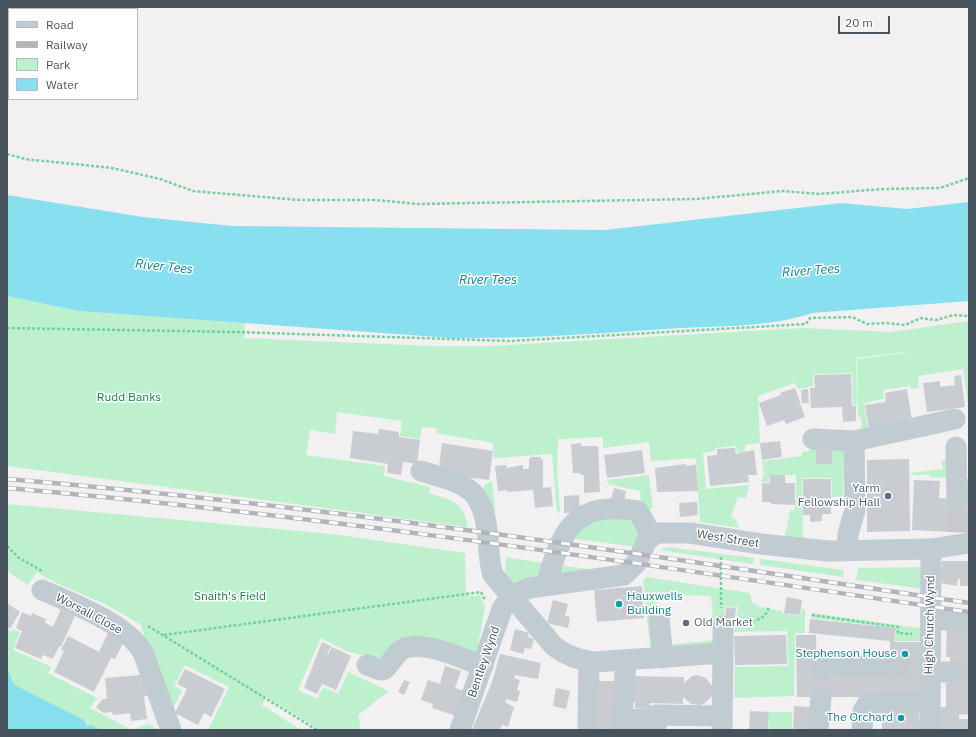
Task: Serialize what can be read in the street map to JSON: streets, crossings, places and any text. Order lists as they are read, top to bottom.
{
  "streets": {
    "street": [
      "West Street",
      "Worsall Close",
      "High Church Wynd",
      "Bentley Wynd"
    ]
  },
  "crossings": [
    ["West Street", "High Church Wynd"]
  ],
  "water": ["River Tees"],
  "parks": ["Rudd Banks", "Snaith's Field"],
  "places": [
    "Yarm Fellowship Hall",
    "Hauxwells Building",
    "Old Market",
    "Stephenson House",
    "The Orchard"
  ],
  "legend": [
    "Road",
    "Railway",
    "Park",
    "Water"
  ],
  "scale_bar": "20 m"
}
